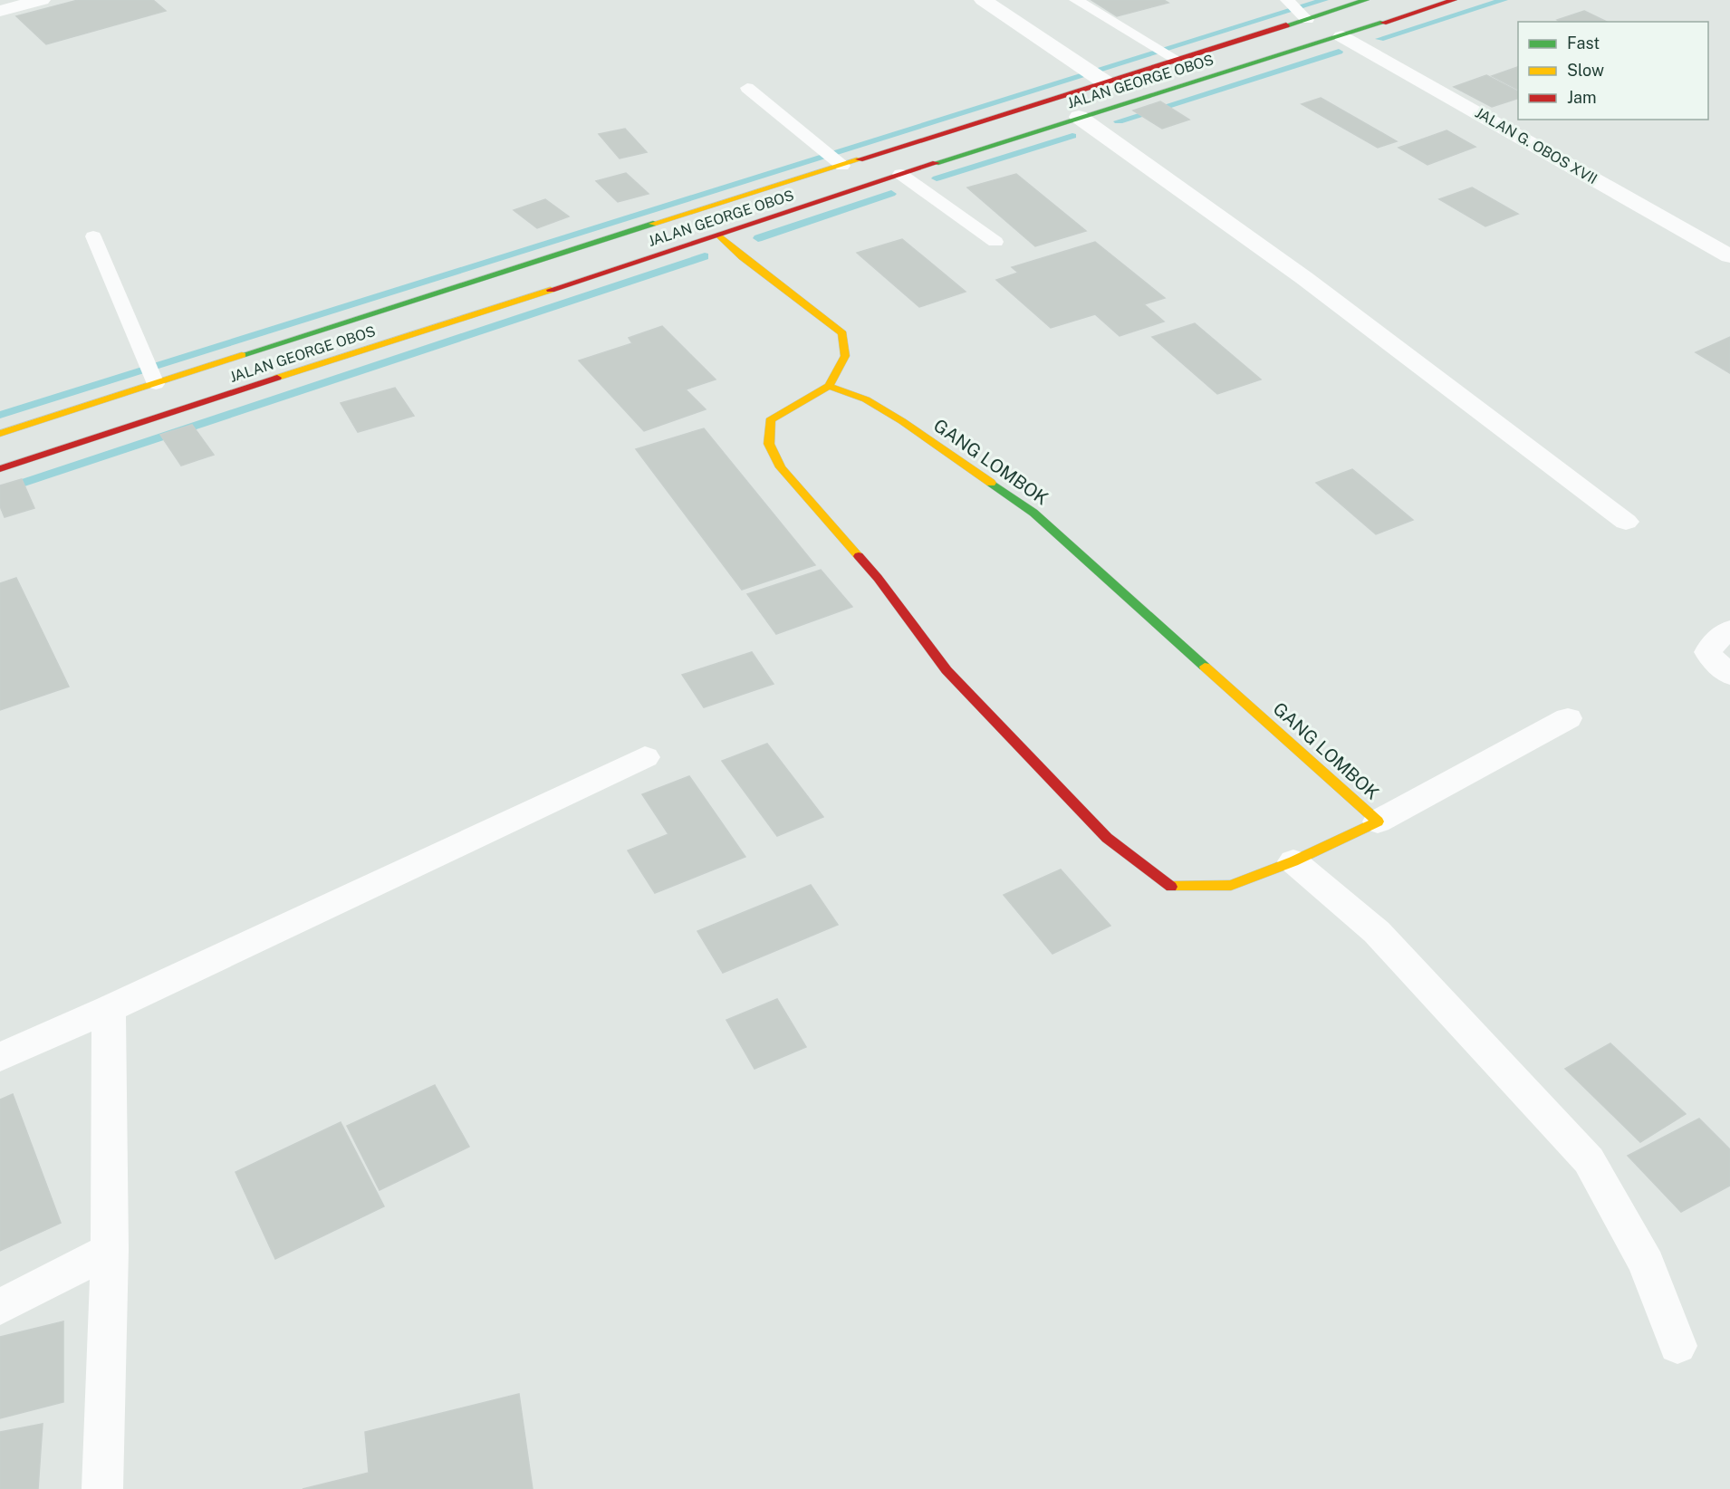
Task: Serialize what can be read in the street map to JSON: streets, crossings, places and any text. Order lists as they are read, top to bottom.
{
  "streets": {
    "main road": ["JALAN GEORGE OBOS", "GANG LOMBOK"],
    "street": ["JALAN G. OBOS XVII"]
  },
  "crossings": [
    ["JALAN GEORGE OBOS", "JALAN G. OBOS XVII"]
  ],
  "legend": ["Fast", "Slow", "Jam"]
}
